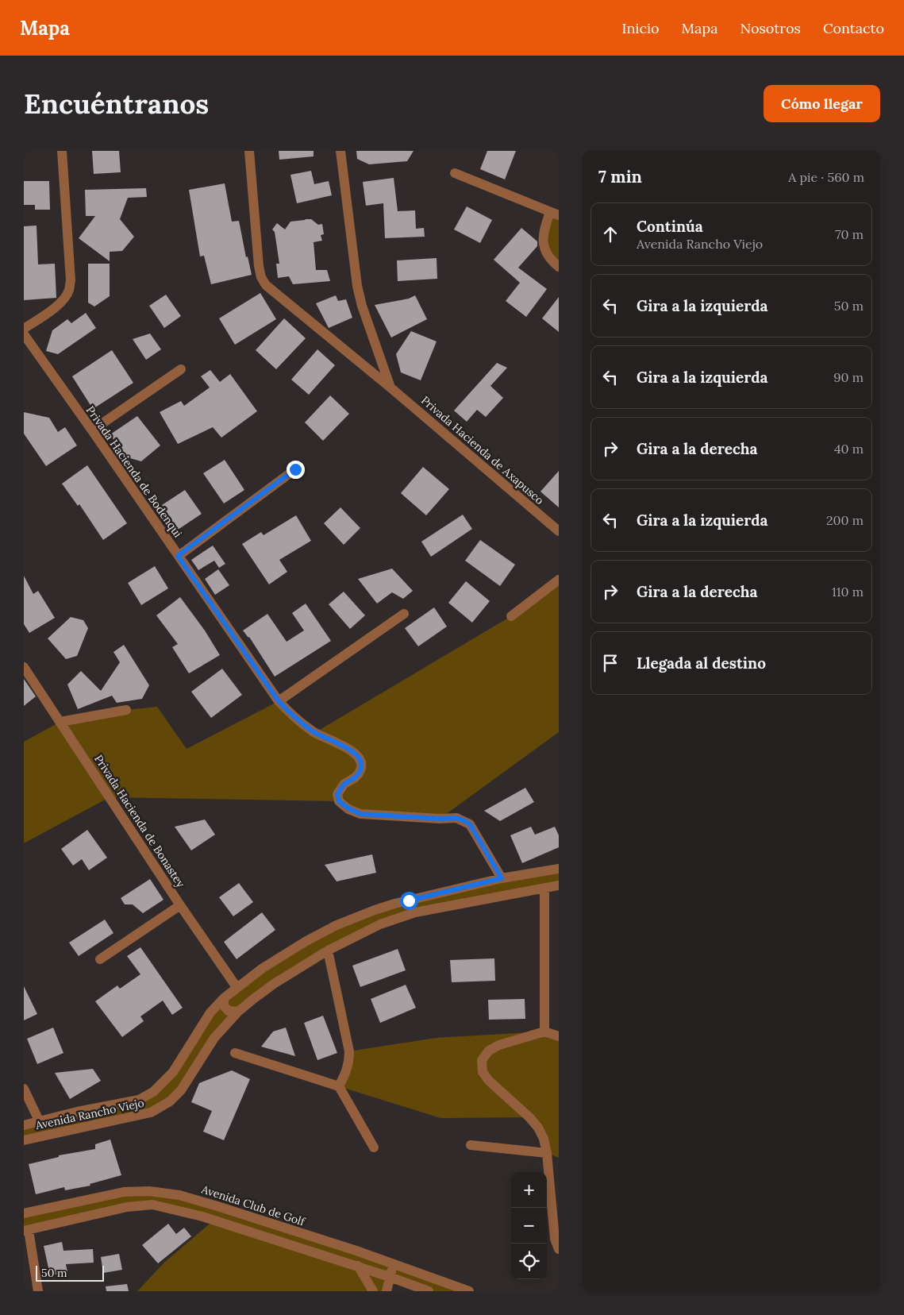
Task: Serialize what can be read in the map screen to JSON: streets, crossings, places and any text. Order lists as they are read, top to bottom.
{
  "streets": {
    "street": [
      "Privada Hacienda de Axapusco",
      "Privada Hacienda de Bodenqui",
      "Privada Hacienda de Bonastey",
      "Avenida Rancho Viejo",
      "Avenida Club de Golf"
    ]
  },
  "crossings": [
    ["Privada Hacienda de Bodenqui", "Avenida Rancho Viejo"],
    ["Privada Hacienda de Bonastey", "Avenida Rancho Viejo"]
  ],
  "scale_bar": "50 m",
  "page": {
    "header": "Mapa",
    "nav": [
      "Inicio",
      "Mapa",
      "Nosotros",
      "Contacto"
    ],
    "buttons": "Cómo llegar",
    "title": "Encuéntranos",
    "heading": ["7 min", "A pie · 560 m"],
    "list": [
      ["Continúa", "Avenida Rancho Viejo", "70 m"],
      ["Gira a la izquierda", "50 m"],
      ["Gira a la izquierda", "90 m"],
      ["Gira a la derecha", "40 m"],
      ["Gira a la izquierda", "200 m"],
      ["Gira a la derecha", "110 m"],
      "Llegada al destino"
    ],
    "map_buttons": ["+", "−"],
    "scale": "50 m"
  }
}
